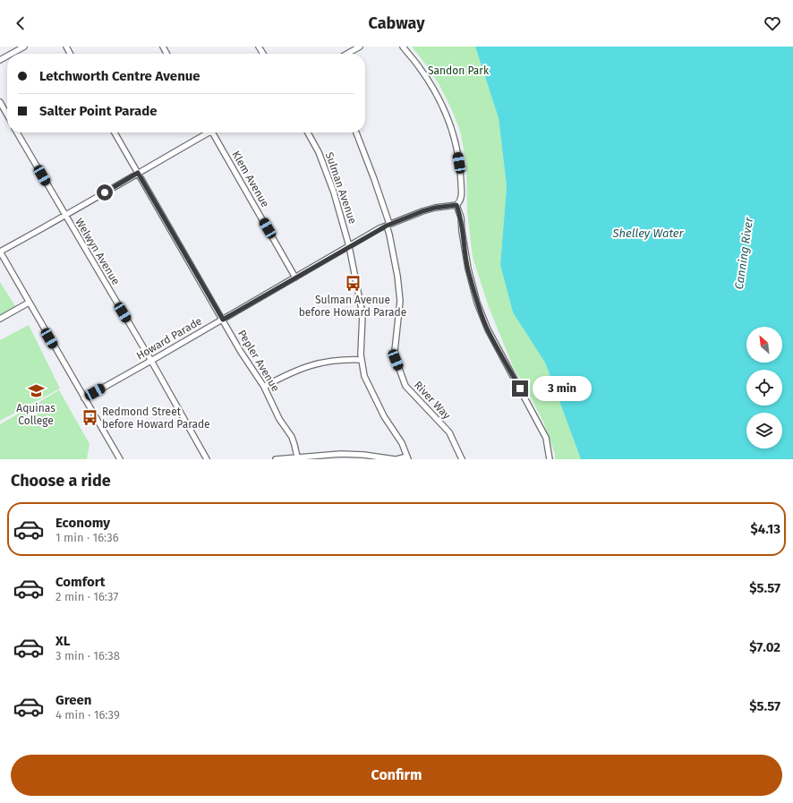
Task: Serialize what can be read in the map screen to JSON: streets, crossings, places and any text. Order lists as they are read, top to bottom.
{
  "streets": {
    "street": [
      "Klem Avenue",
      "Sulman Avenue",
      "Welwyn Avenue",
      "Howard Parade",
      "Pepler Avenue",
      "River Way"
    ]
  },
  "crossings": [
    ["Klem Avenue", "Howard Parade"],
    ["Sulman Avenue", "Howard Parade"],
    ["Welwyn Avenue", "Howard Parade"],
    ["Howard Parade", "Pepler Avenue"],
    ["Howard Parade", "River Way"]
  ],
  "water": ["Shelley Water", "Canning River"],
  "parks": ["Sandon Park"],
  "places": {
    "bus stop": ["Sulman Avenue before Howard Parade", "Redmond Street before Howard Parade"],
    "school or university": ["Aquinas College"]
  },
  "north": "top left",
  "page": {
    "header": "Cabway",
    "banner": ["Letchworth Centre Avenue", "Salter Point Parade"],
    "bubble": "3 min",
    "heading": "Choose a ride",
    "list": [
      {
        "name": "Economy",
        "note": "1 min · 16:36",
        "value": "$4.13"
      },
      {
        "name": "Comfort",
        "note": "2 min · 16:37",
        "value": "$5.57"
      },
      {
        "name": "XL",
        "note": "3 min · 16:38",
        "value": "$7.02"
      },
      {
        "name": "Green",
        "note": "4 min · 16:39",
        "value": "$5.57"
      }
    ],
    "buttons": "Confirm"
  }
}
